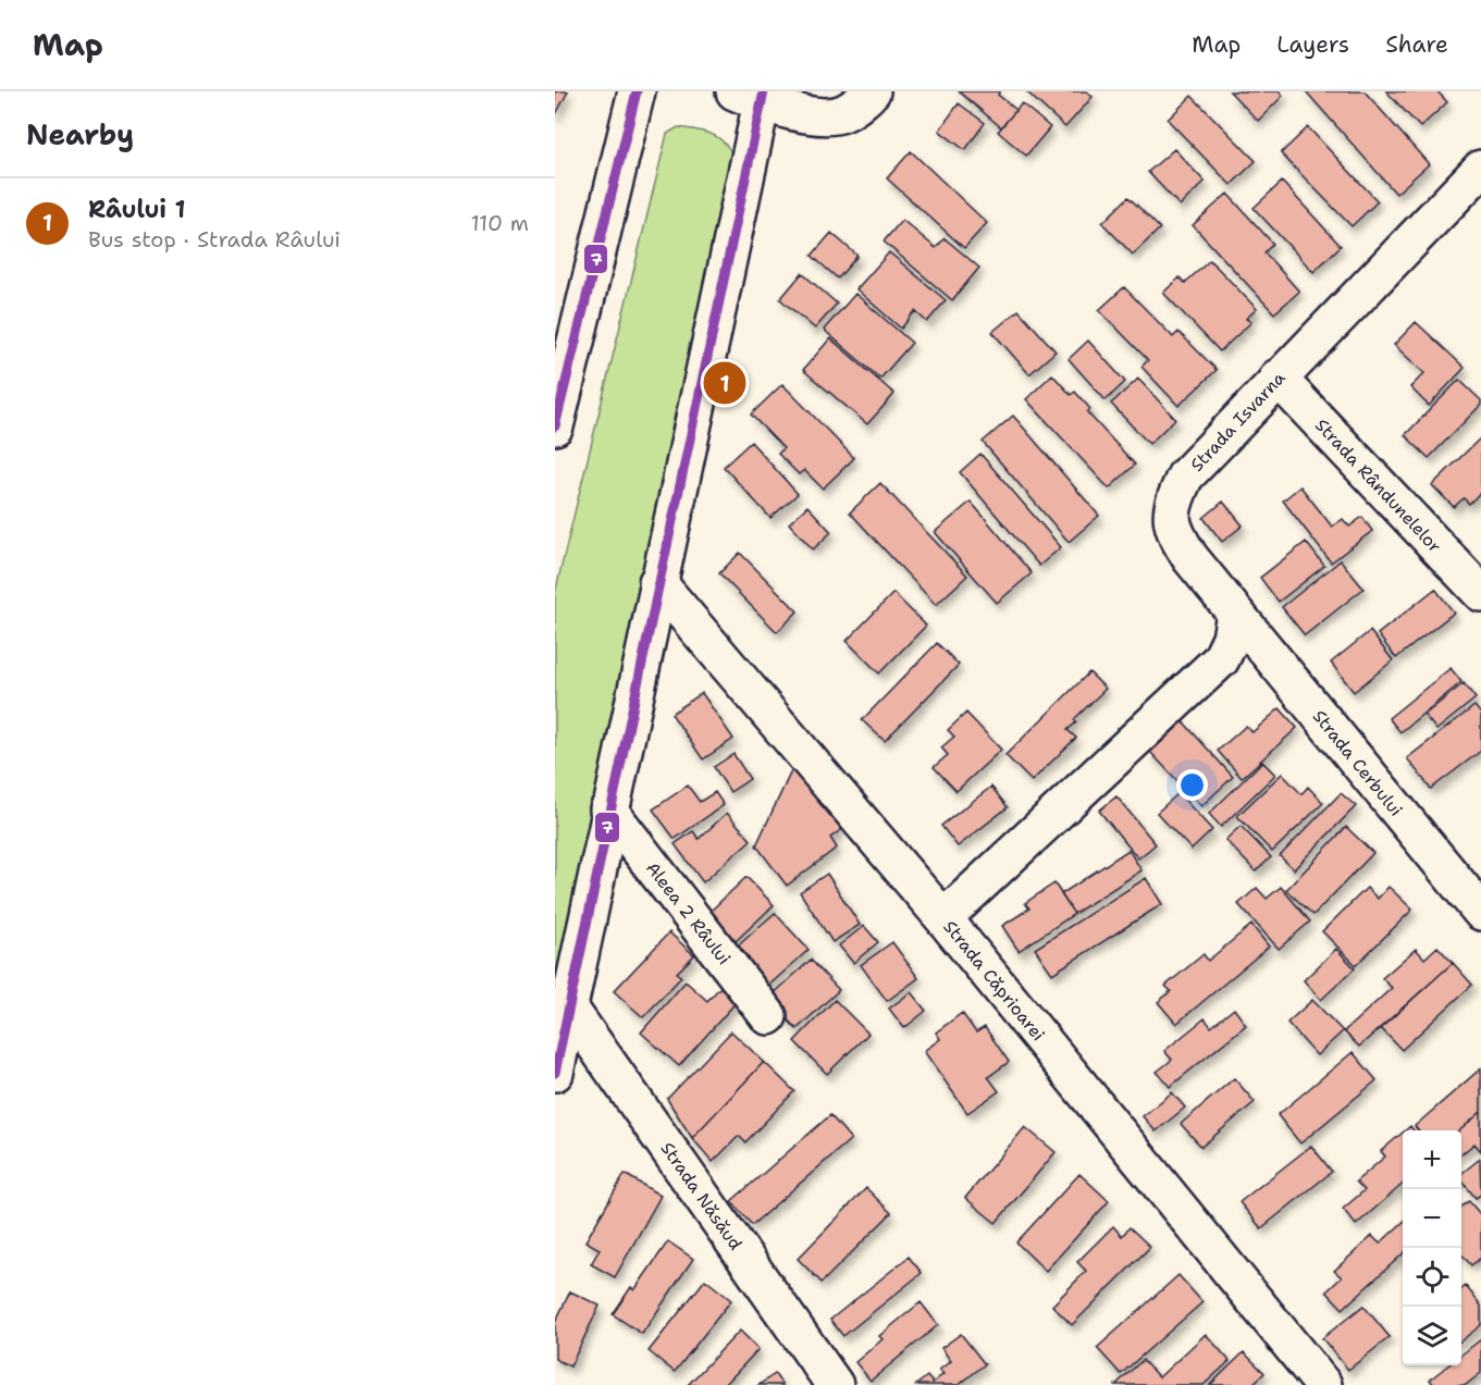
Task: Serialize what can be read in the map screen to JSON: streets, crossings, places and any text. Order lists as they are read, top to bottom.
{
  "streets": {
    "street": [
      "Strada Isvarna",
      "Strada Rândunelelor",
      "Strada Cerbului",
      "Aleea 2 Râului",
      "Strada Căprioarei",
      "Strada Năsăud"
    ]
  },
  "crossings": [
    ["Strada Isvarna", "Strada Rândunelelor"],
    ["Strada Isvarna", "Strada Cerbului"]
  ],
  "lines": ["transit line 7"],
  "page": {
    "header": "Map",
    "nav": ["Map", "Layers", "Share"],
    "heading": "Nearby",
    "list": [
      {
        "mark": "1",
        "name": "Râului 1",
        "note": "Bus stop · Strada Râului",
        "value": "110 m"
      }
    ],
    "pins": "1",
    "map_buttons": ["+", "−"]
  }
}
